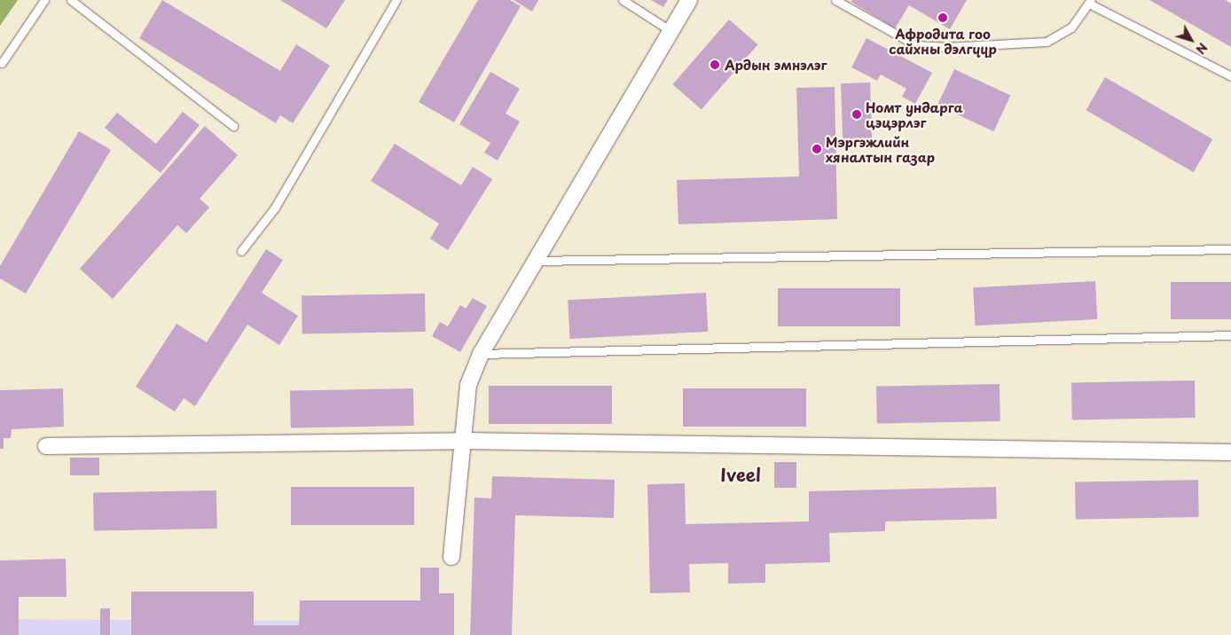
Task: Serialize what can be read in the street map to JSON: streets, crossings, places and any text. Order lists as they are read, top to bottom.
{
  "districts": ["Iveel"],
  "places": [
    "Афродита гоо сайхны дэлгүүр",
    "Ардын эмнэлэг",
    "Номт ундарга цэцэрлэг",
    "Мэргэжлийн хяналтын газар"
  ],
  "north": "bottom right"
}
